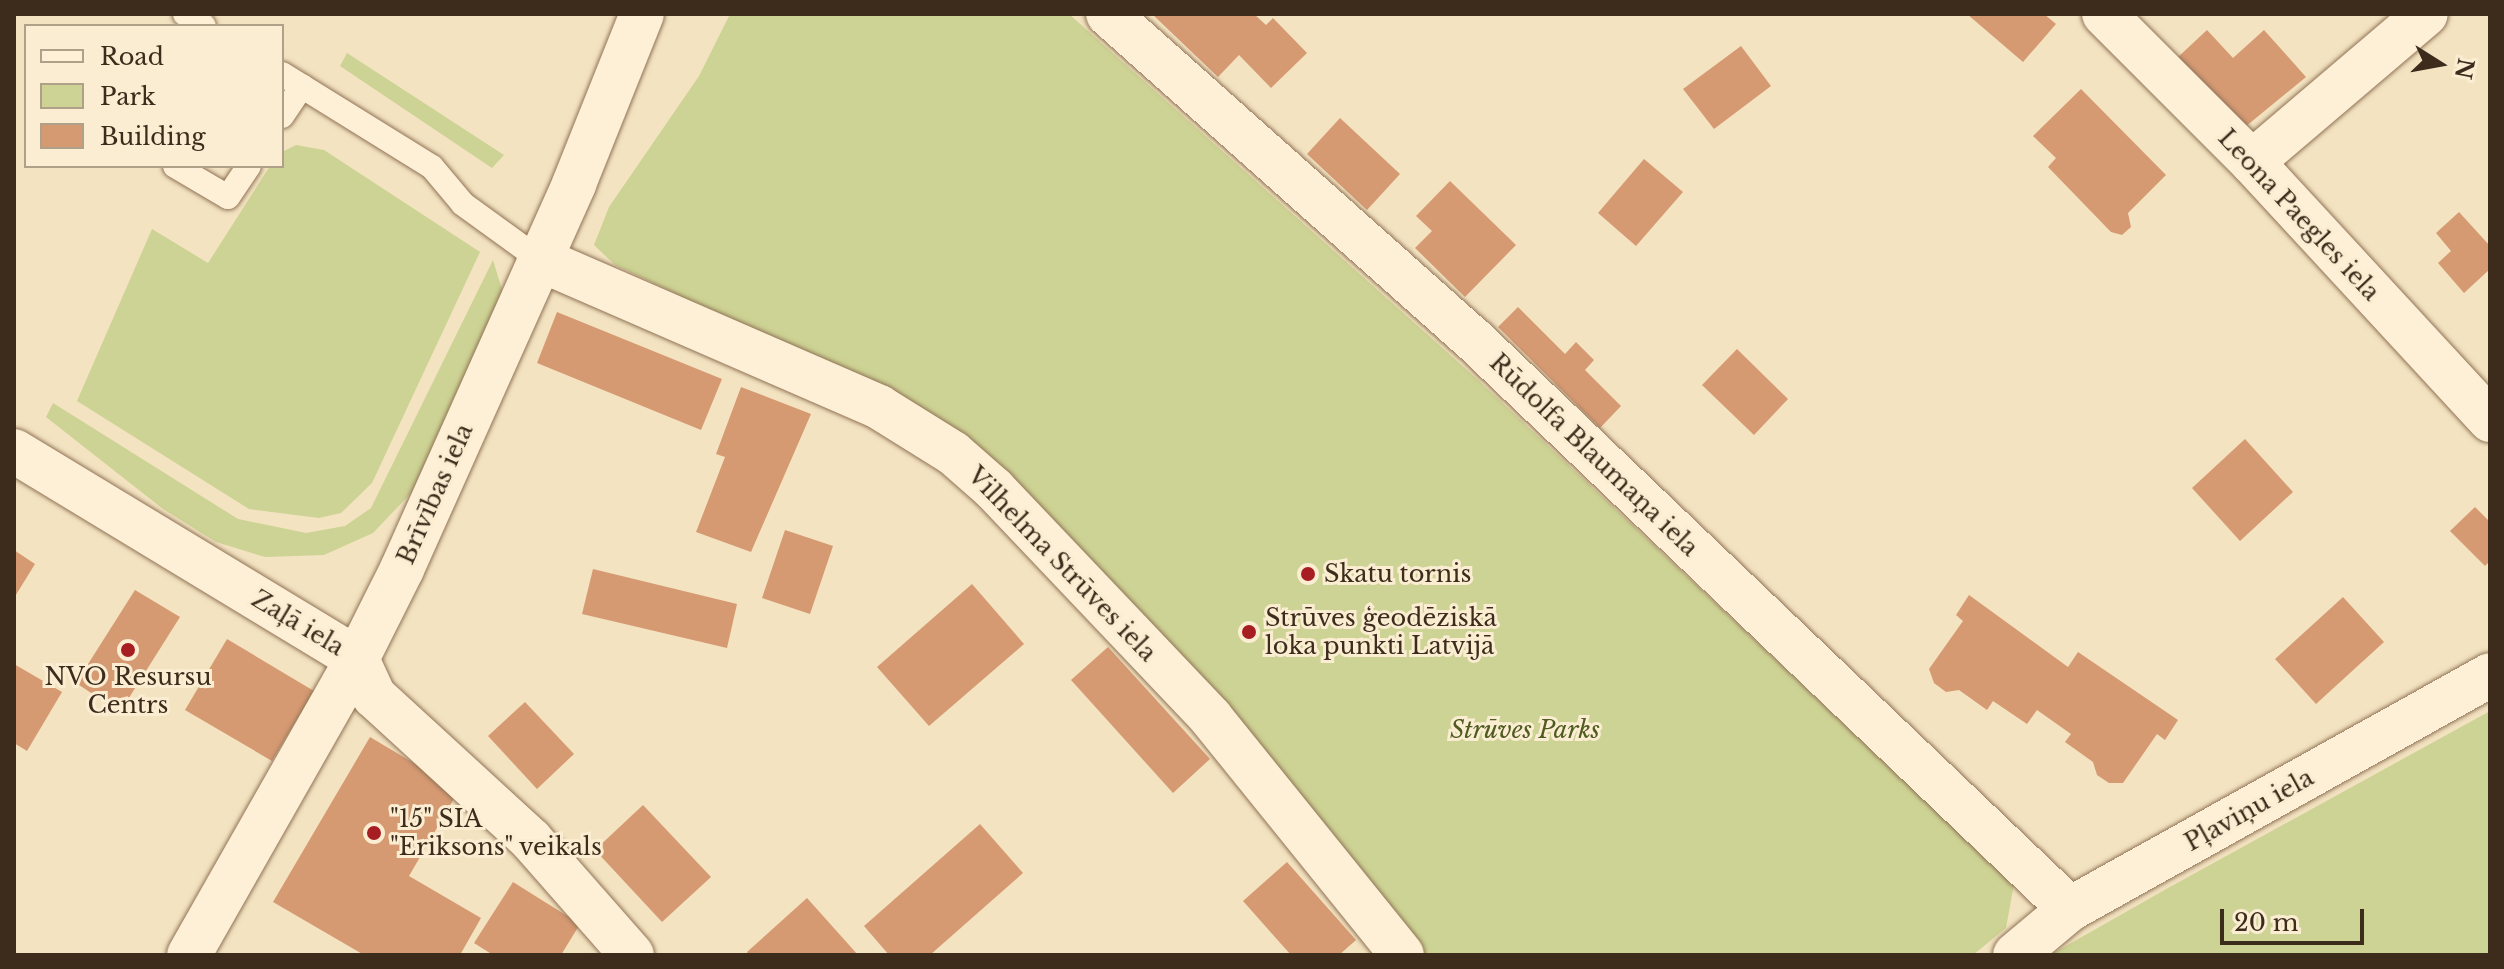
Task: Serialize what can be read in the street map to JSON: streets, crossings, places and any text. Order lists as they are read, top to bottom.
{
  "streets": {
    "street": [
      "Leona Paegles iela",
      "Rūdolfa Blaumaņa iela",
      "Brīvības iela",
      "Vilhelma Strūves iela",
      "Zaļā iela",
      "Pļaviņu iela"
    ]
  },
  "crossings": [
    ["Rūdolfa Blaumaņa iela", "Pļaviņu iela"],
    ["Brīvības iela", "Vilhelma Strūves iela"],
    ["Brīvības iela", "Zaļā iela"]
  ],
  "parks": ["Strūves Parks"],
  "places": [
    "Skatu tornis",
    "Strūves ģeodēziskā loka punkti Latvijā",
    "NVO Resursu Centrs",
    "\"15\" SIA \"Eriksons\" veikals"
  ],
  "legend": ["Road", "Park", "Building"],
  "scale_bar": "20 m",
  "north": "right"
}
